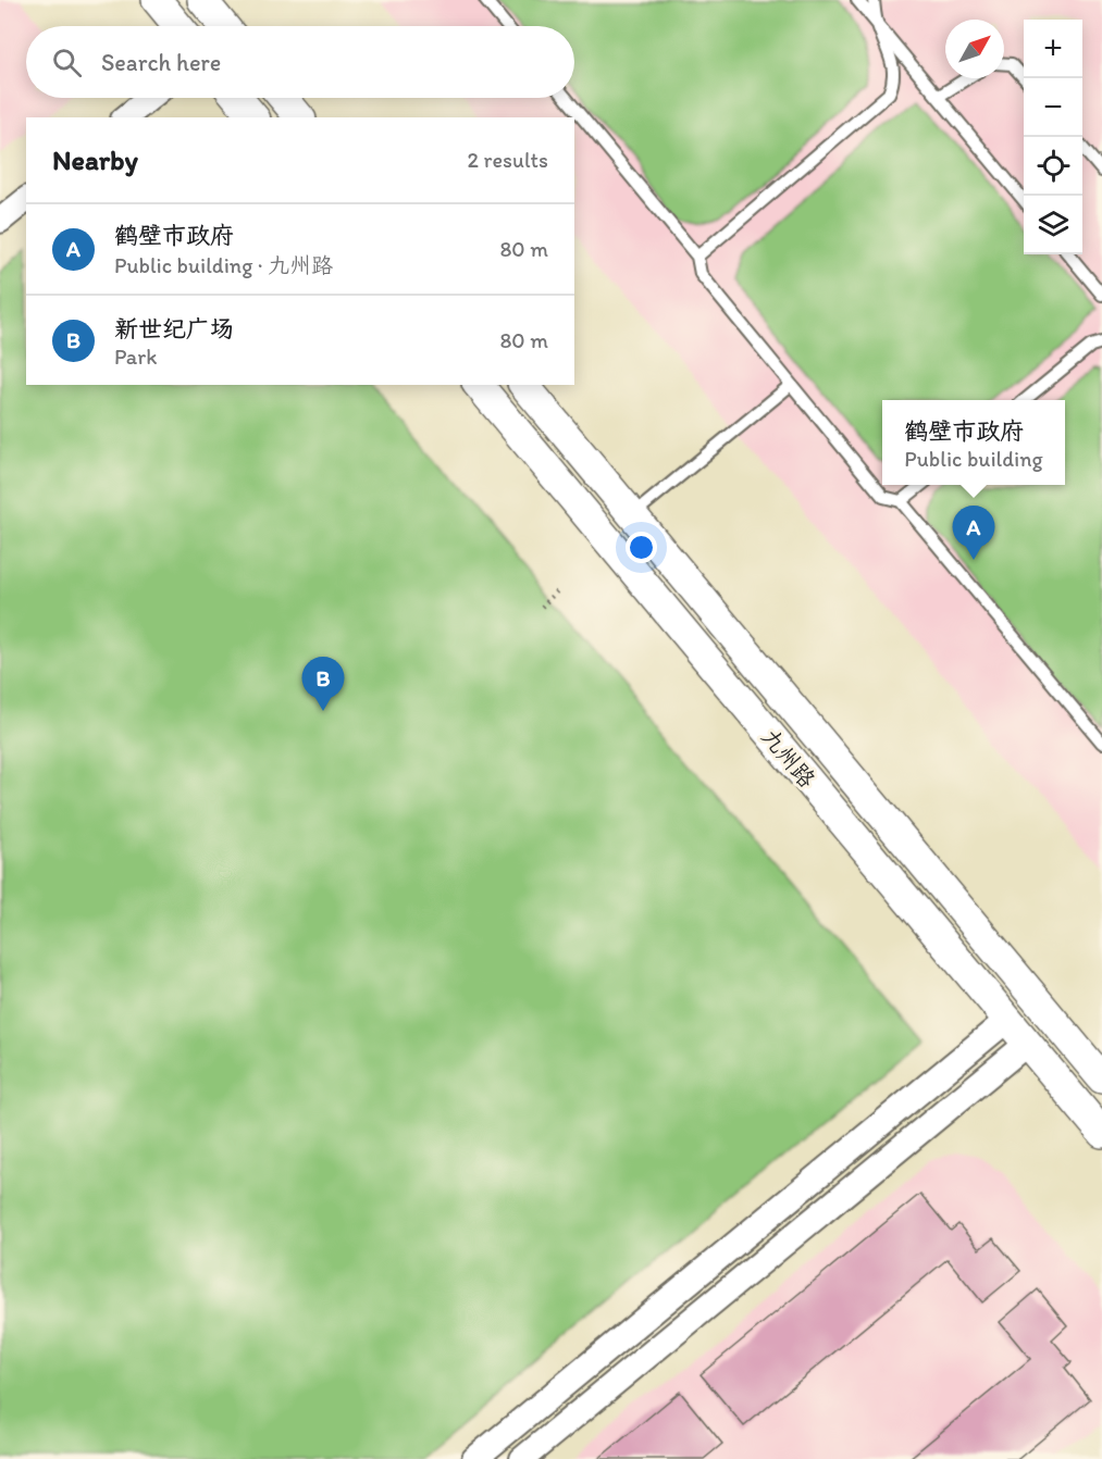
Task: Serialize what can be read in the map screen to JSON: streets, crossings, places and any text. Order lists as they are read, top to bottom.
{
  "streets": {
    "street": ["九州路"]
  },
  "north": "top right",
  "page": {
    "map_buttons": ["+", "−"],
    "search": "Search here",
    "heading": ["Nearby", "2 results"],
    "list": [
      {
        "mark": "A",
        "name": "鹤壁市政府",
        "note": "Public building · 九州路",
        "value": "80 m"
      },
      {
        "mark": "B",
        "name": "新世纪广场",
        "note": "Park",
        "value": "80 m"
      }
    ],
    "popup": ["鹤壁市政府", "Public building"],
    "pins": ["A", "B"]
  }
}
